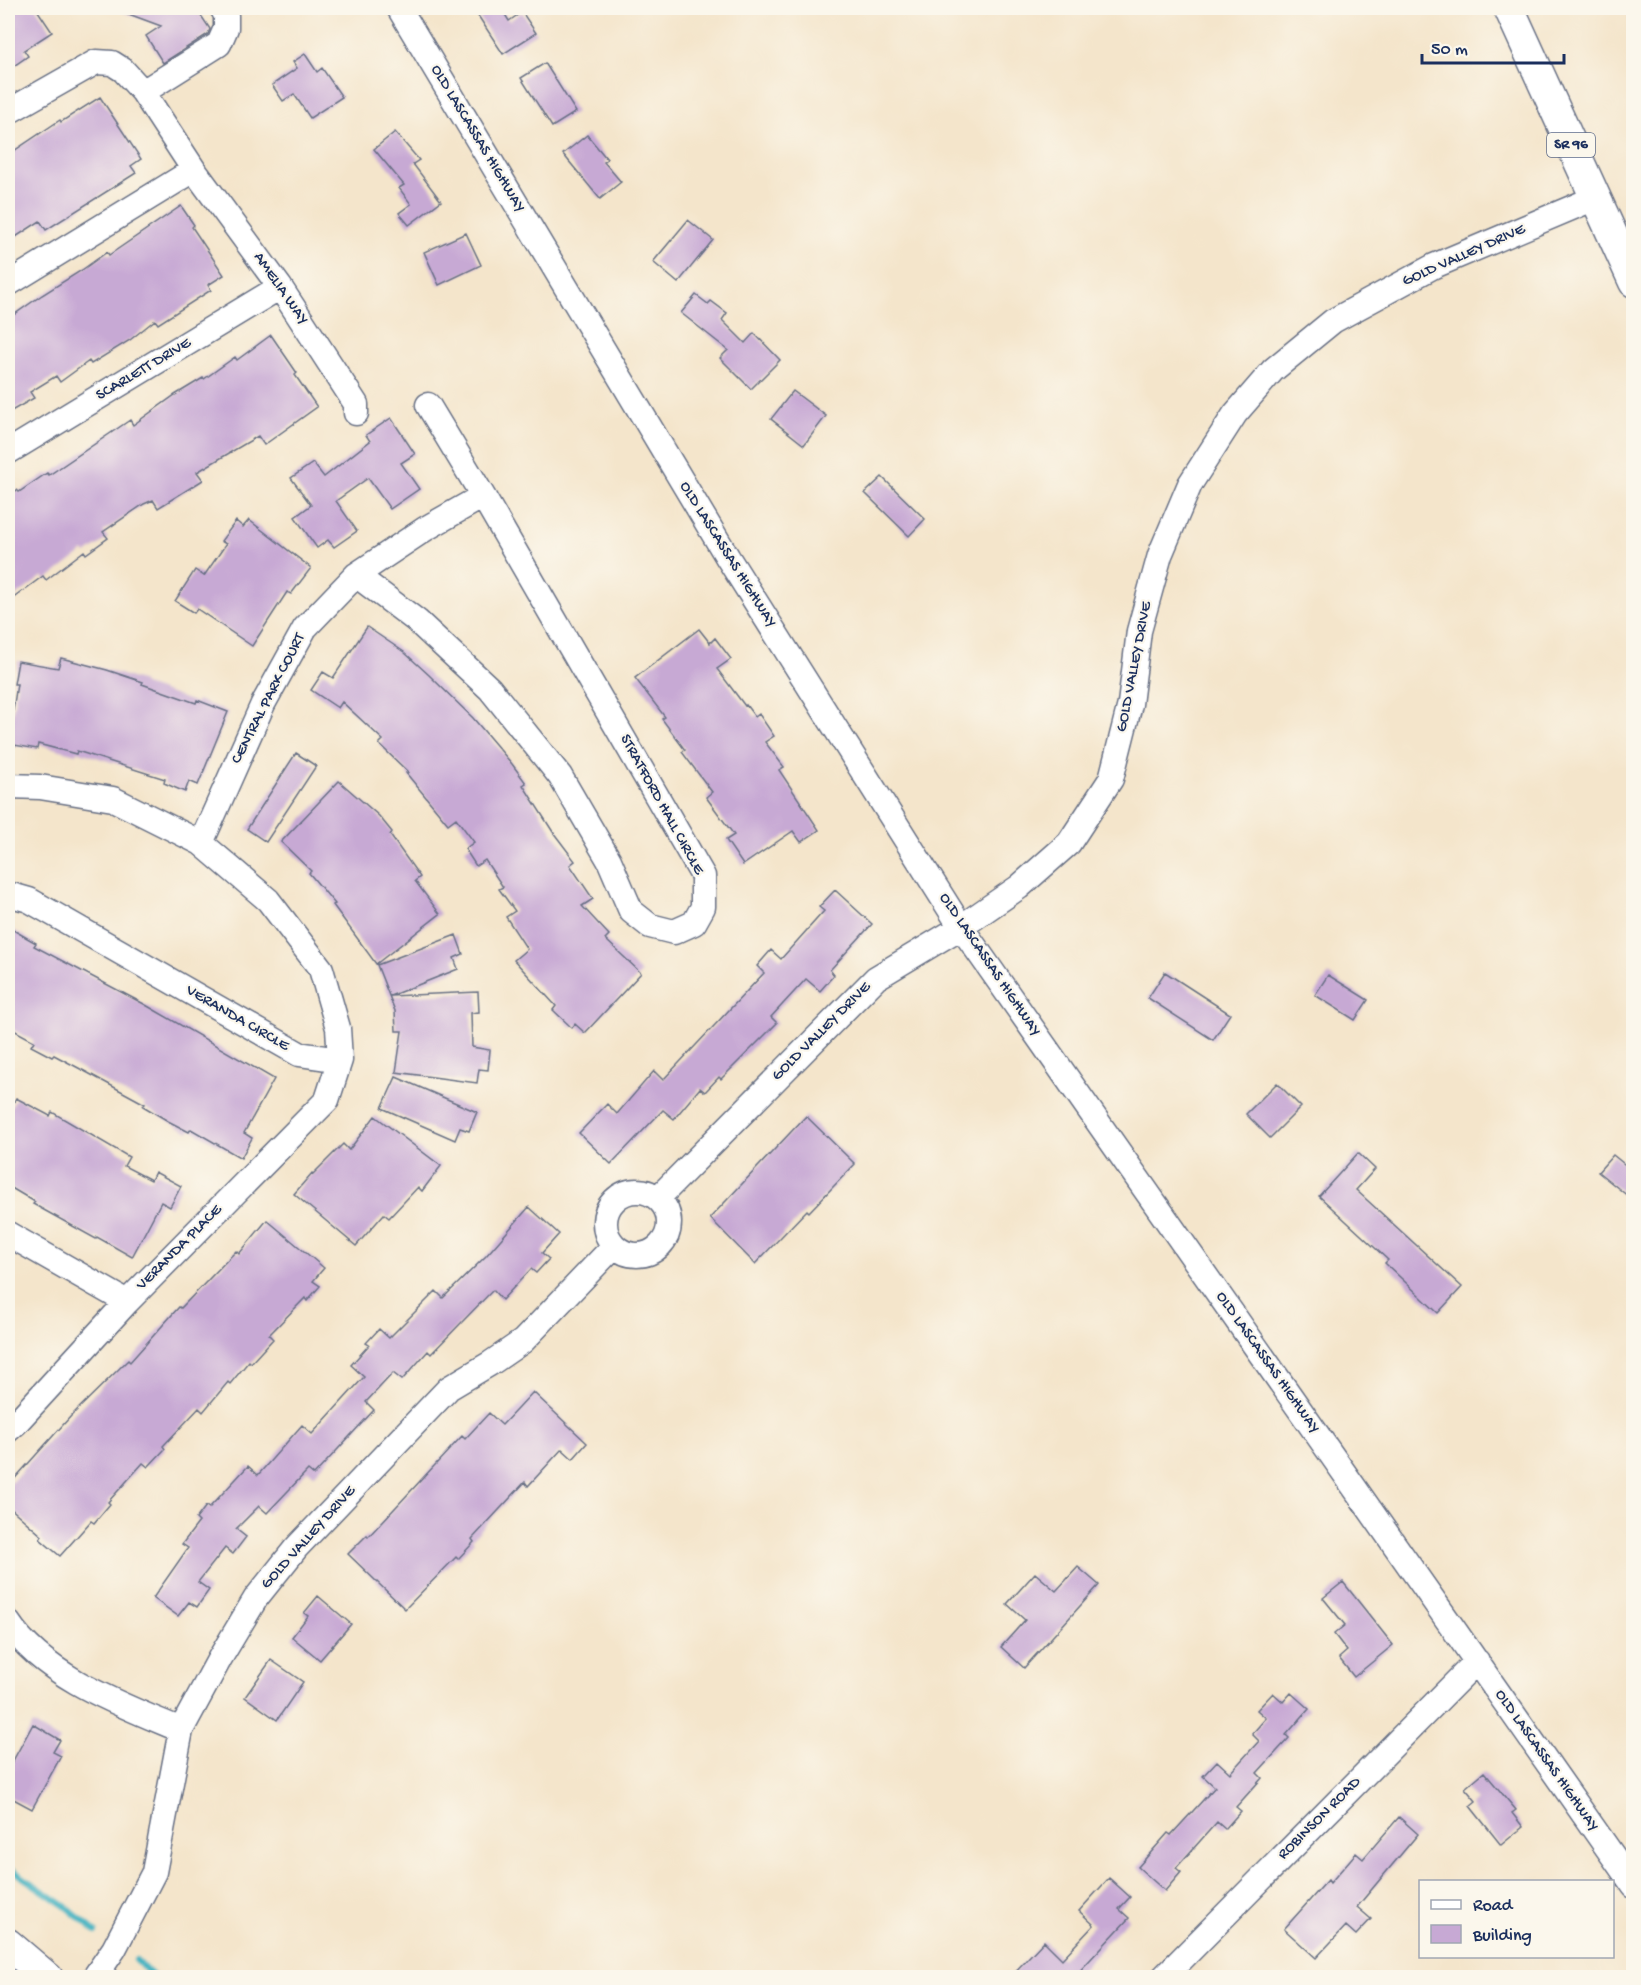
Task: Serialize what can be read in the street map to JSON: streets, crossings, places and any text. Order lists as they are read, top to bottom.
{
  "streets": {
    "main road": ["SR 96"],
    "street": [
      "OLD LASCASSAS HIGHWAY",
      "GOLD VALLEY DRIVE",
      "AMELIA WAY",
      "SCARLETT DRIVE",
      "CENTRAL PARK COURT",
      "STRATFORD HALL CIRCLE",
      "VERANDA CIRCLE",
      "VERANDA PLACE",
      "ROBINSON ROAD"
    ]
  },
  "crossings": [
    ["OLD LASCASSAS HIGHWAY", "GOLD VALLEY DRIVE"],
    ["OLD LASCASSAS HIGHWAY", "ROBINSON ROAD"],
    ["SR 96", "GOLD VALLEY DRIVE"],
    ["AMELIA WAY", "SCARLETT DRIVE"],
    ["CENTRAL PARK COURT", "STRATFORD HALL CIRCLE"],
    ["VERANDA CIRCLE", "VERANDA PLACE"]
  ],
  "legend": ["Road", "Building"],
  "scale_bar": "50 m"
}
